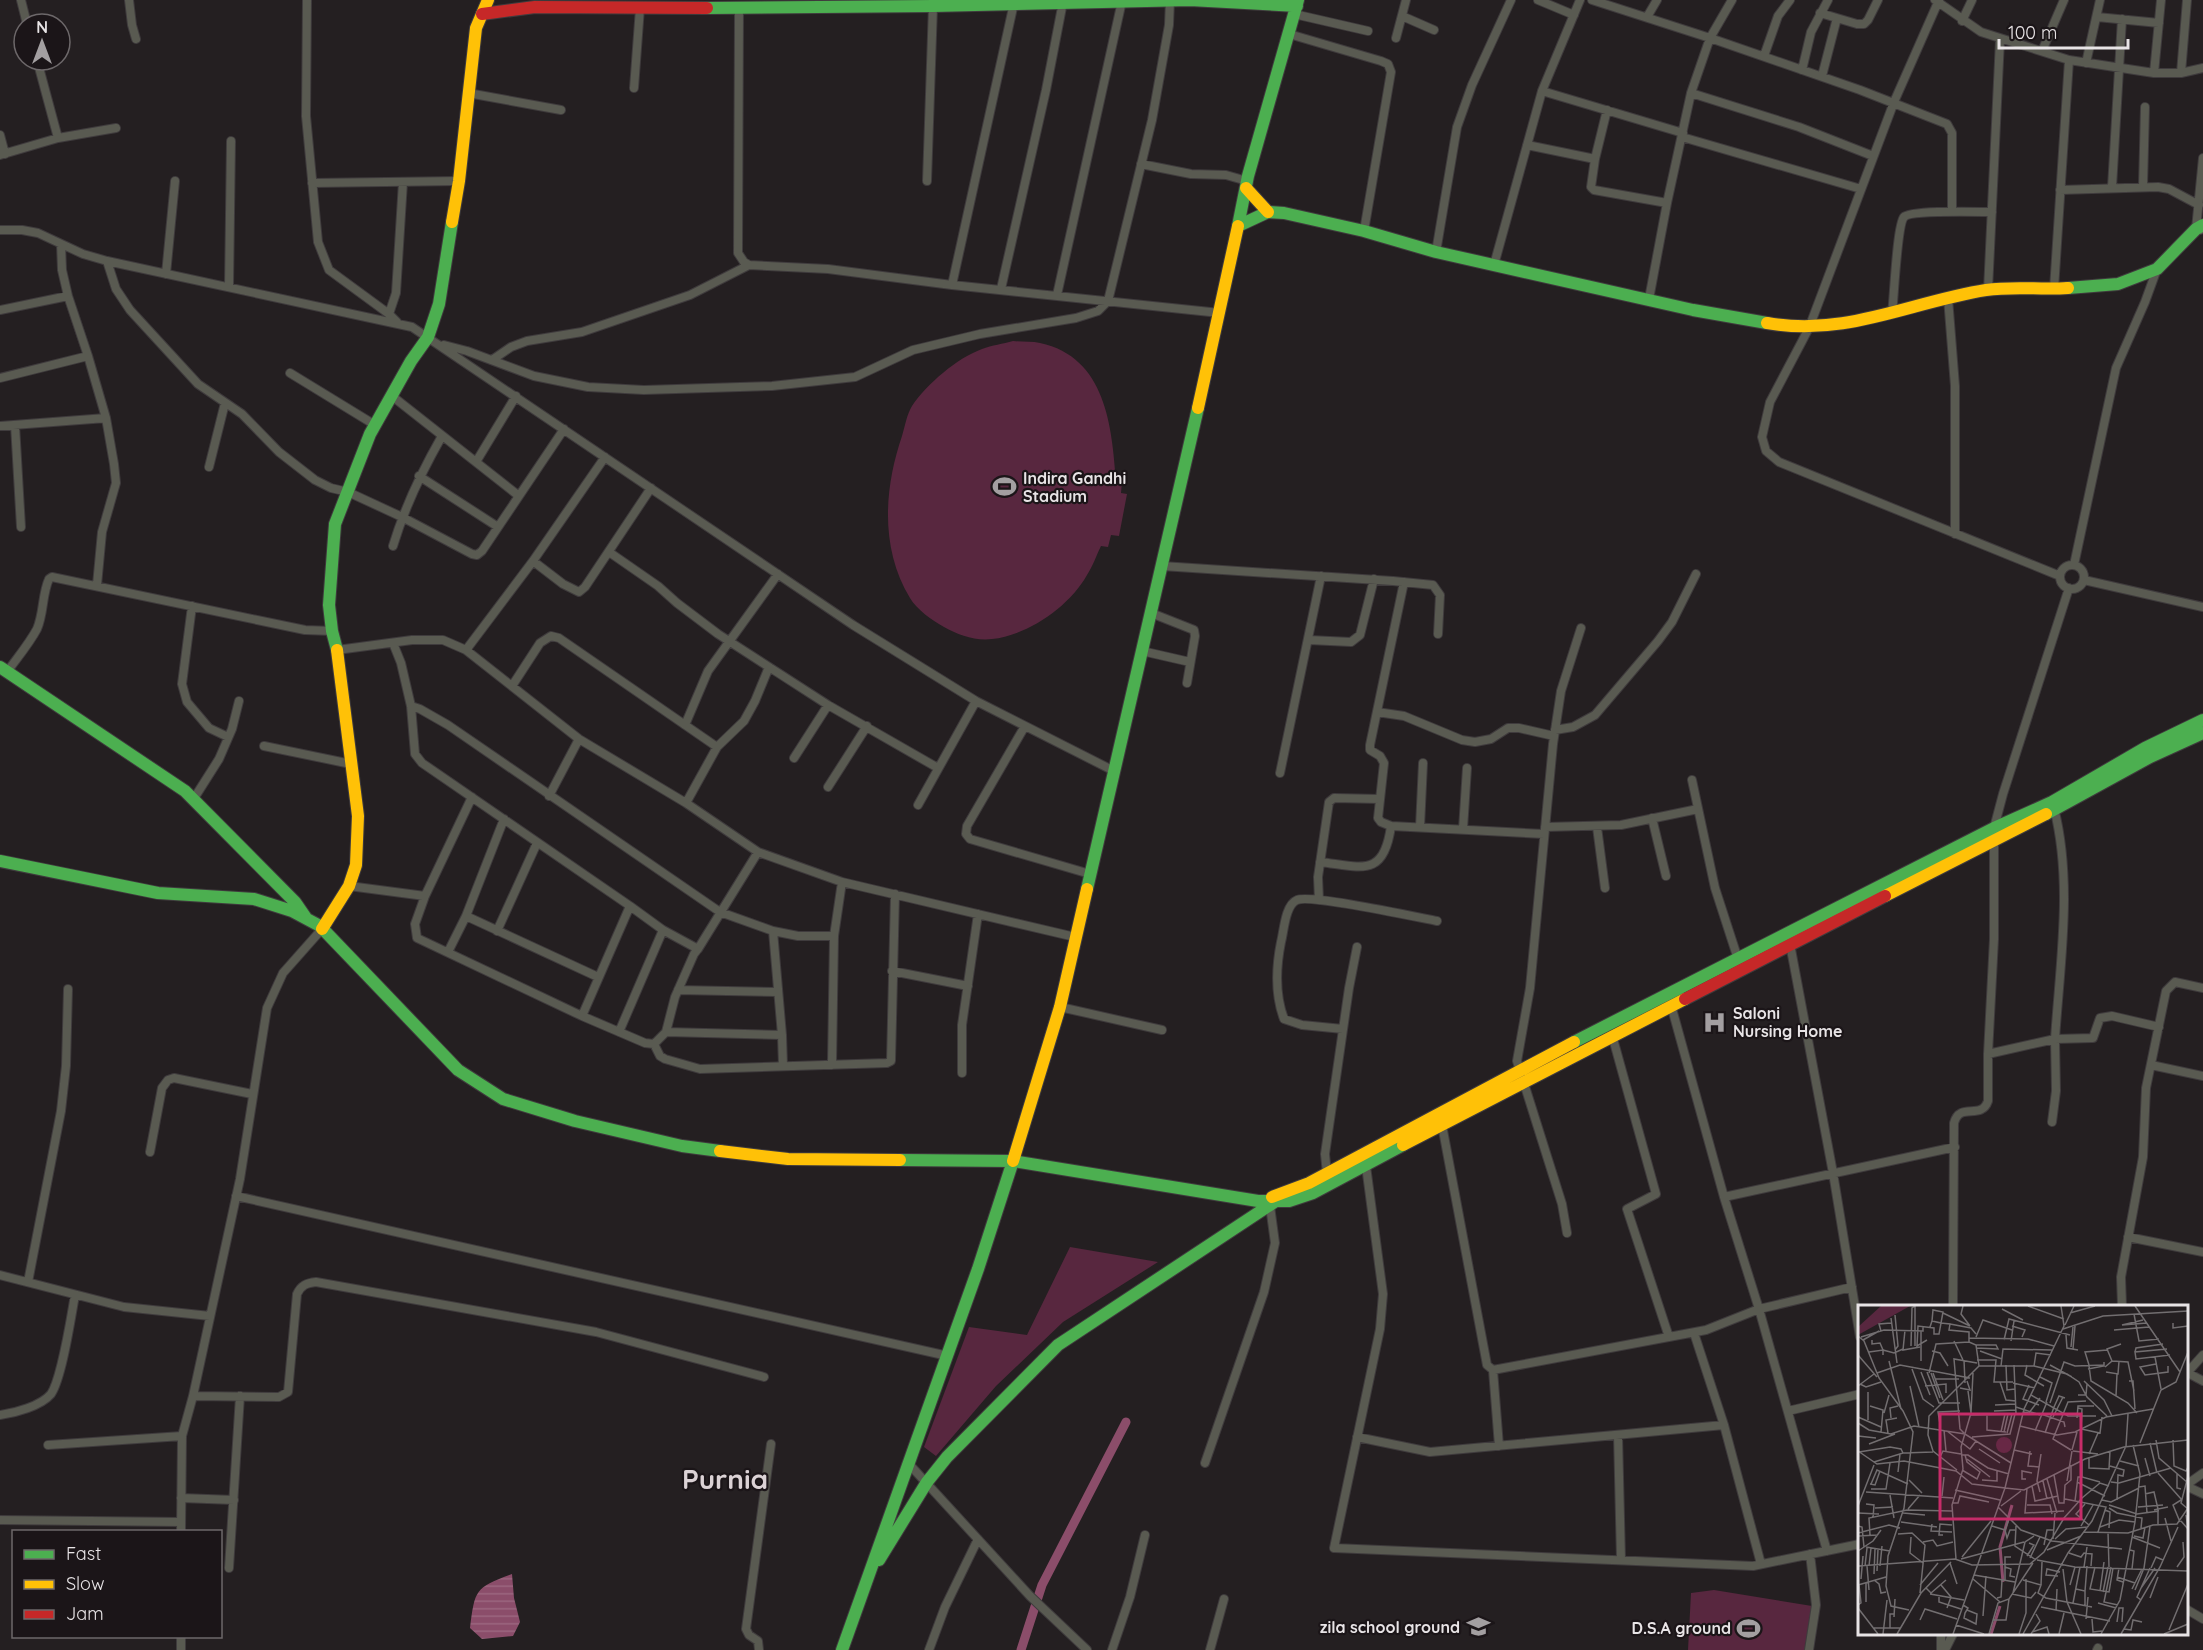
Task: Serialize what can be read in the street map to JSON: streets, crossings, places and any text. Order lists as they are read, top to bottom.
{
  "districts": ["Purnia"],
  "places": {
    "sports": ["Indira Gandhi Stadium", "D.S.A ground"],
    "hospital": ["Saloni Nursing Home"],
    "school or university": ["zila school ground"]
  },
  "legend": ["Fast", "Slow", "Jam"],
  "scale_bar": "100 m",
  "north": "top"
}
